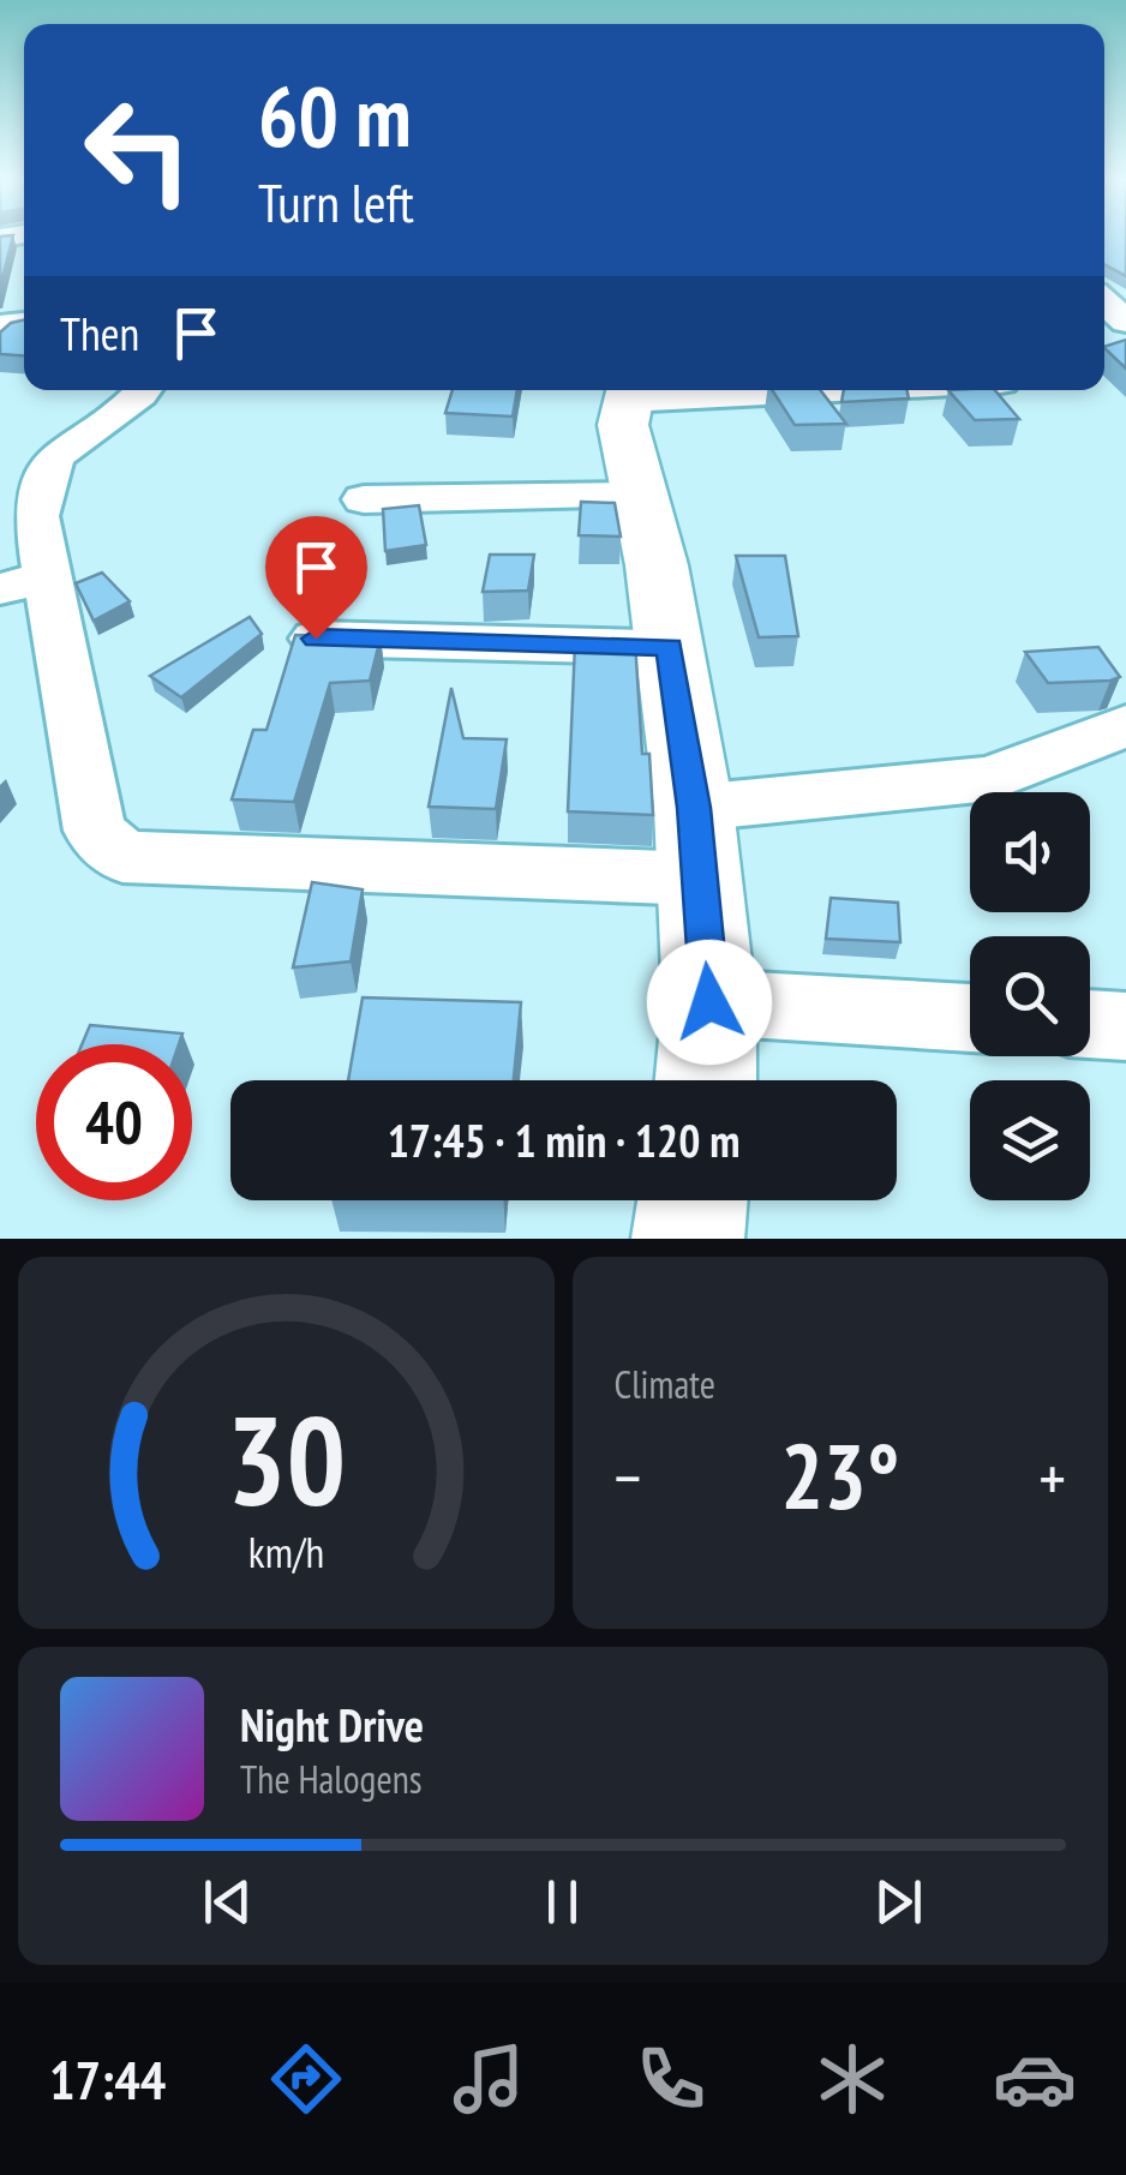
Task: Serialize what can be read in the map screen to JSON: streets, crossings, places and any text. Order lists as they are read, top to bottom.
{
  "page": {
    "turn": ["60 m", "Turn left"],
    "then": "Then",
    "limit": "40",
    "trip": "17:45 · 1 min · 120 m",
    "tile": "Climate",
    "heat": ["−", "23°", "+"],
    "song": ["Night Drive", "The Halogens"],
    "tabs": "17:44",
    "gauge": ["30", "km/h"]
  }
}
